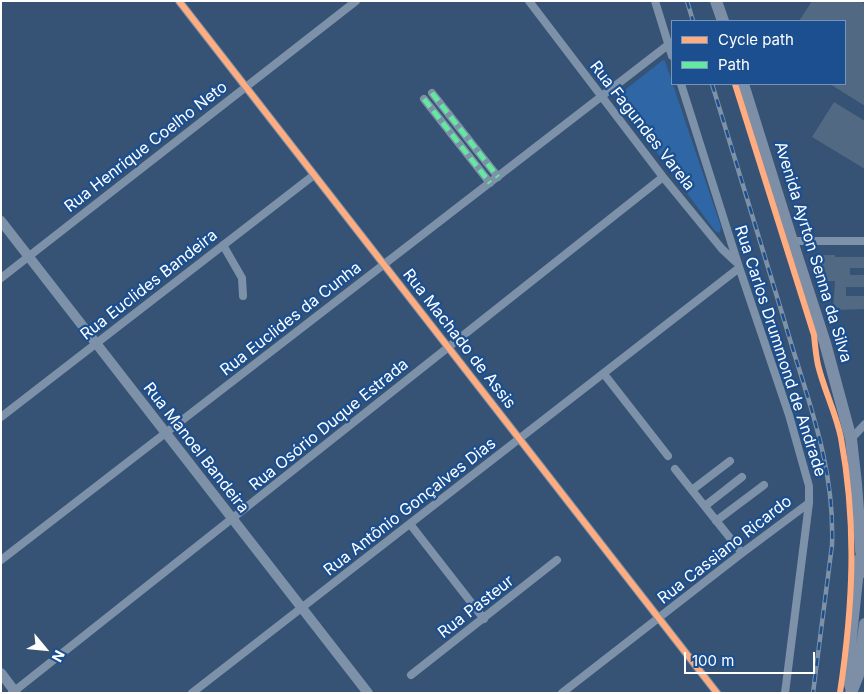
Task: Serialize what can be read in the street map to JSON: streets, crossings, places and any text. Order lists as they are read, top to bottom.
{
  "streets": {
    "main road": ["Avenida Ayrton Senna da Silva"],
    "street": [
      "Rua Fagundes Varela",
      "Rua Henrique Coelho Neto",
      "Rua Euclides Bandeira",
      "Rua Euclides da Cunha",
      "Rua Machado de Assis",
      "Rua Carlos Drummond de Andrade",
      "Rua Osório Duque Estrada",
      "Rua Manoel Bandeira",
      "Rua Antônio Gonçalves Dias",
      "Rua Cassiano Ricardo",
      "Rua Pasteur"
    ]
  },
  "crossings": [
    ["Rua Fagundes Varela", "Rua Euclides da Cunha"],
    ["Rua Fagundes Varela", "Rua Carlos Drummond de Andrade"],
    ["Rua Fagundes Varela", "Rua Osório Duque Estrada"],
    ["Rua Fagundes Varela", "Rua Antônio Gonçalves Dias"],
    ["Rua Henrique Coelho Neto", "Rua Machado de Assis"],
    ["Rua Henrique Coelho Neto", "Rua Manoel Bandeira"],
    ["Rua Euclides Bandeira", "Rua Machado de Assis"],
    ["Rua Euclides Bandeira", "Rua Manoel Bandeira"],
    ["Rua Euclides da Cunha", "Rua Machado de Assis"],
    ["Rua Euclides da Cunha", "Rua Manoel Bandeira"],
    ["Rua Machado de Assis", "Rua Osório Duque Estrada"],
    ["Rua Machado de Assis", "Rua Antônio Gonçalves Dias"],
    ["Rua Machado de Assis", "Rua Cassiano Ricardo"],
    ["Rua Carlos Drummond de Andrade", "Rua Antônio Gonçalves Dias"],
    ["Rua Carlos Drummond de Andrade", "Rua Cassiano Ricardo"],
    ["Rua Osório Duque Estrada", "Rua Manoel Bandeira"],
    ["Rua Manoel Bandeira", "Rua Antônio Gonçalves Dias"]
  ],
  "legend": ["Cycle path", "Path"],
  "scale_bar": "100 m",
  "north": "bottom right"
}
